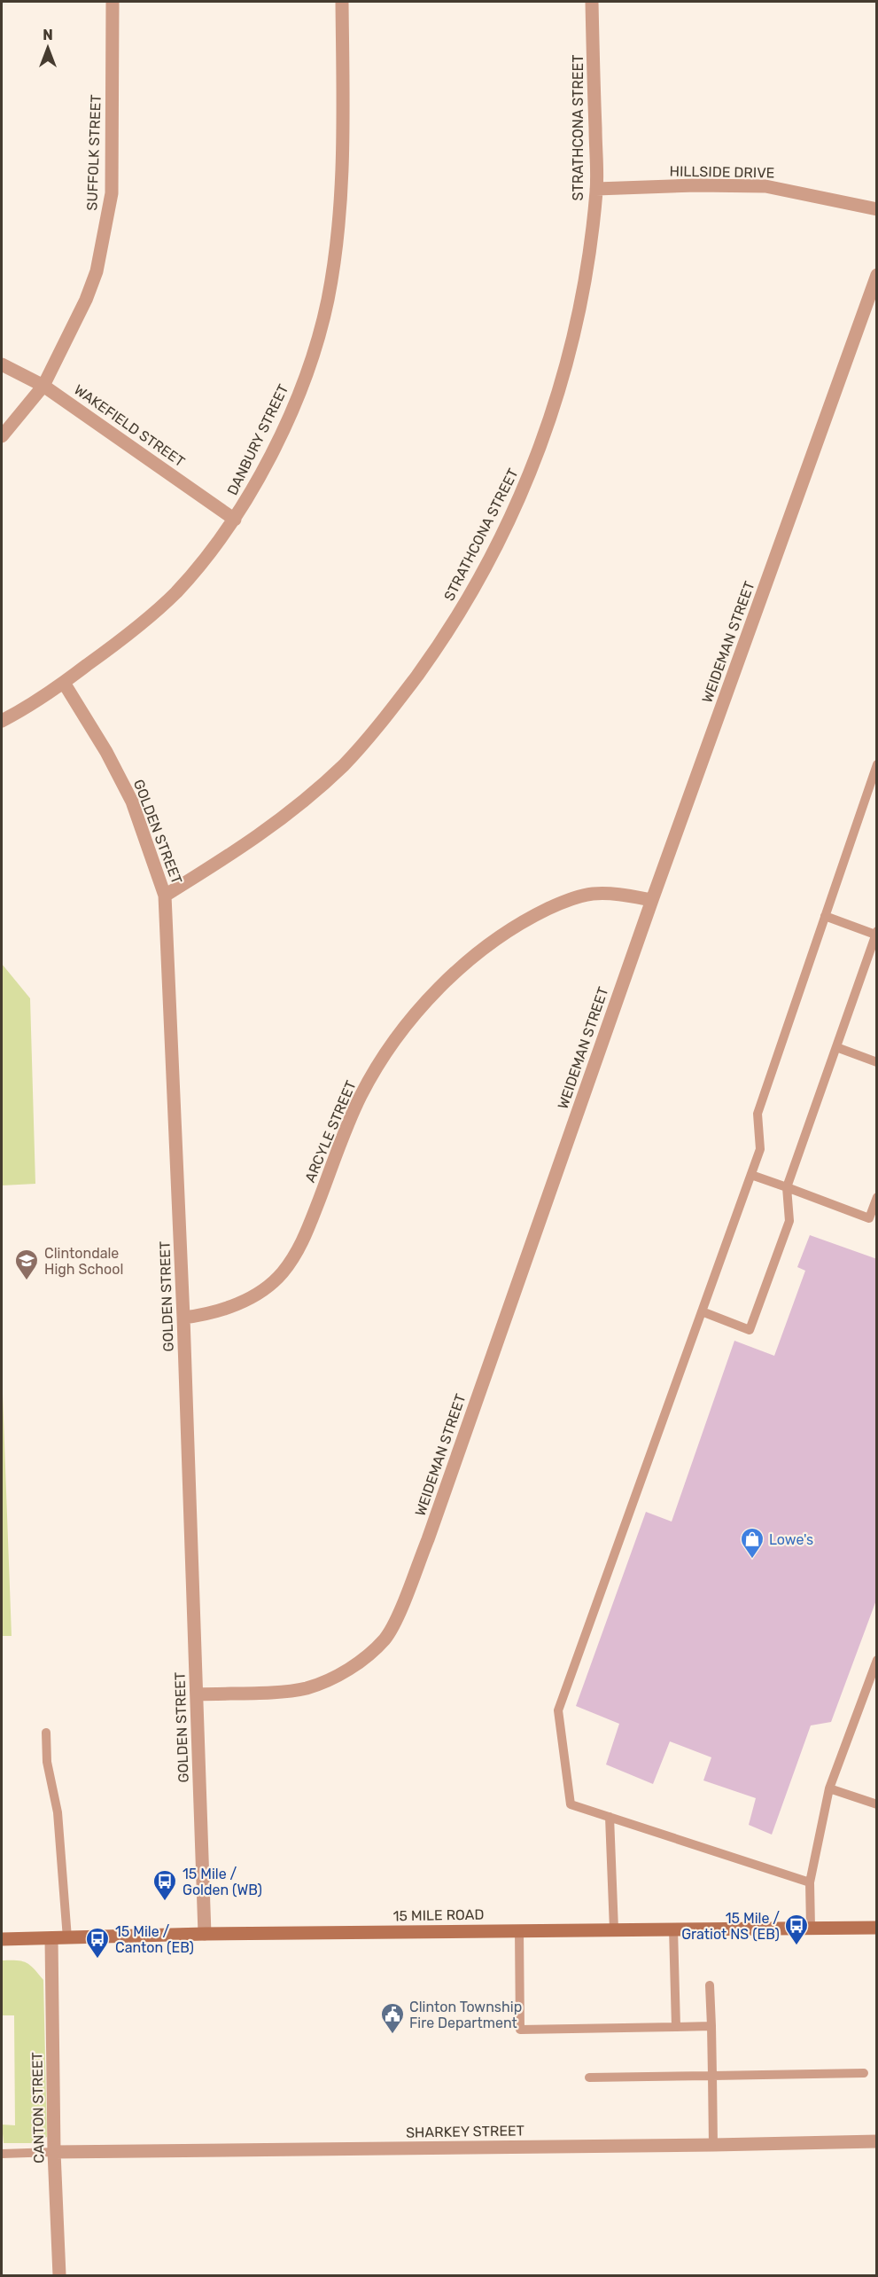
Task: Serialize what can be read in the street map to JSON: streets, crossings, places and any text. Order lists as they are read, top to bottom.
{
  "streets": {
    "main road": ["15 MILE ROAD"],
    "street": [
      "STRATHCONA STREET",
      "SUFFOLK STREET",
      "HILLSIDE DRIVE",
      "WAKEFIELD STREET",
      "DANBURY STREET",
      "WEIDEMAN STREET",
      "GOLDEN STREET",
      "ARCYLE STREET",
      "CANTON STREET",
      "SHARKEY STREET"
    ]
  },
  "crossings": [
    ["STRATHCONA STREET", "HILLSIDE DRIVE"],
    ["STRATHCONA STREET", "GOLDEN STREET"],
    ["SUFFOLK STREET", "WAKEFIELD STREET"],
    ["WAKEFIELD STREET", "DANBURY STREET"],
    ["DANBURY STREET", "GOLDEN STREET"],
    ["WEIDEMAN STREET", "GOLDEN STREET"],
    ["WEIDEMAN STREET", "ARCYLE STREET"],
    ["GOLDEN STREET", "ARCYLE STREET"],
    ["GOLDEN STREET", "15 MILE ROAD"],
    ["15 MILE ROAD", "CANTON STREET"],
    ["CANTON STREET", "SHARKEY STREET"]
  ],
  "places": {
    "school or university": ["Clintondale High School"],
    "shop": ["Lowe's"],
    "bus stop": ["15 Mile / Golden (WB)", "15 Mile / Gratiot NS (EB)", "15 Mile / Canton (EB)"],
    "public building": ["Clinton Township Fire Department"]
  },
  "north": "top"
}
